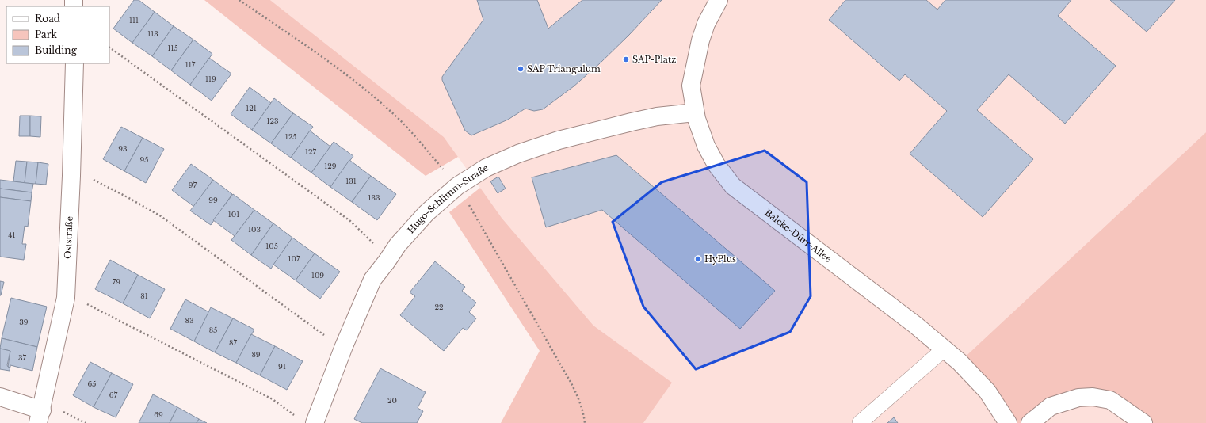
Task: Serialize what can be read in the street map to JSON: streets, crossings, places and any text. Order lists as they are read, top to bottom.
{
  "streets": {
    "street": ["Hugo-Schlimm-Straße", "Balcke-Dürr-Allee", "Oststraße"]
  },
  "crossings": [
    ["Hugo-Schlimm-Straße", "Balcke-Dürr-Allee"]
  ],
  "places": ["SAP-Platz", "SAP Triangulum", "HyPlus"],
  "house_numbers": [
    "111",
    "113",
    "115",
    "117",
    "119",
    "121",
    "123",
    "125",
    "93",
    "127",
    "95",
    "129",
    "131",
    "97",
    "133",
    "99",
    "101",
    "103",
    "41",
    "105",
    "107",
    "109",
    "79",
    "81",
    "22",
    "83",
    "39",
    "85",
    "87",
    "89",
    "37",
    "91",
    "65",
    "67",
    "20",
    "69"
  ],
  "legend": ["Road", "Park", "Building"]
}
